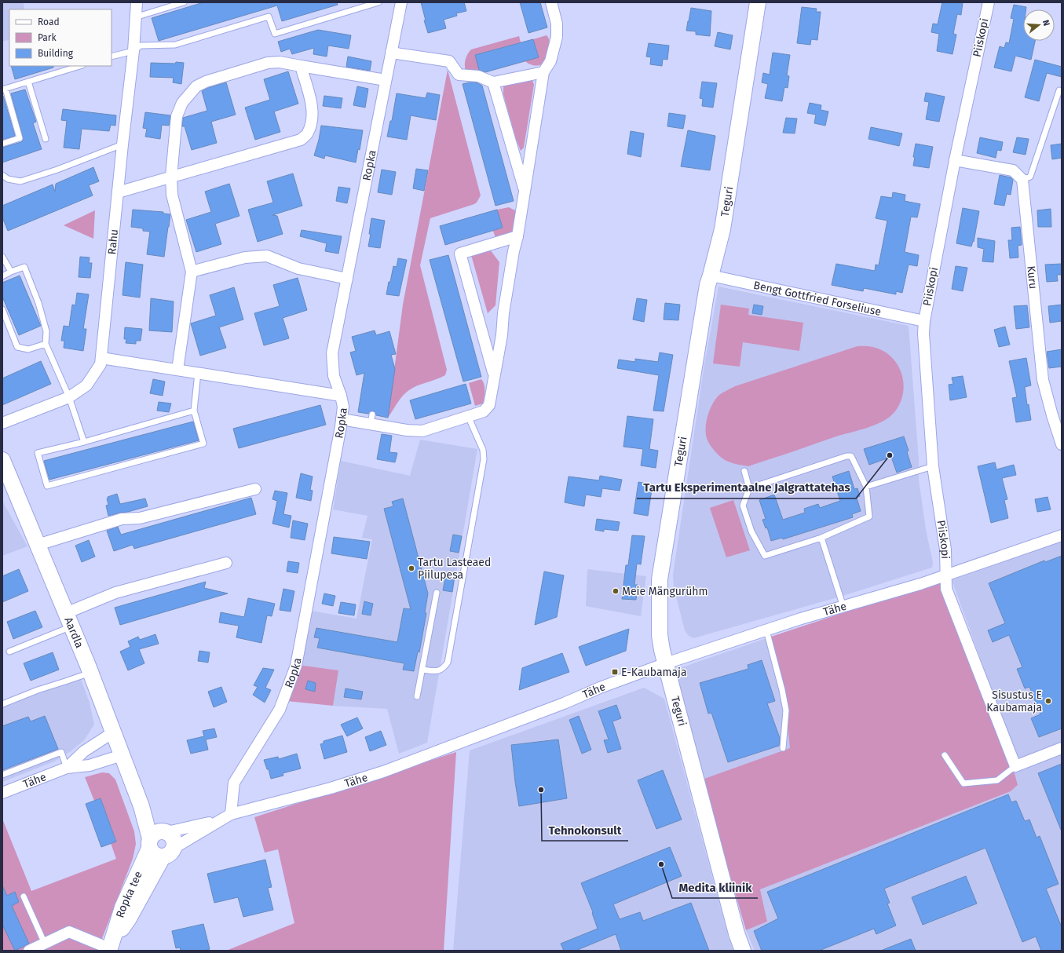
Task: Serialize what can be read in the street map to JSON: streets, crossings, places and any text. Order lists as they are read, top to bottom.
{
  "streets": {
    "street": [
      "Piiskopi",
      "Ropka",
      "Teguri",
      "Rahu",
      "Kuru",
      "Bengt Gottfried Forseliuse",
      "Tähe",
      "Aardla",
      "Ropka tee"
    ]
  },
  "crossings": [
    ["Piiskopi", "Bengt Gottfried Forseliuse"],
    ["Piiskopi", "Tähe"],
    ["Ropka", "Tähe"],
    ["Teguri", "Bengt Gottfried Forseliuse"],
    ["Teguri", "Tähe"],
    ["Tähe", "Aardla"],
    ["Tähe", "Ropka tee"],
    ["Aardla", "Ropka tee"]
  ],
  "places": {
    "other": [
      "Tartu Eksperimentaalne Jalgrattatehas",
      "Tartu Lasteaed Piilupesa",
      "Meie Mängurühm",
      "Sisustus E Kaubamaja",
      "Tehnokonsult",
      "Medita kliinik"
    ],
    "transit": ["E-Kaubamaja"]
  },
  "legend": ["Road", "Park", "Building"],
  "north": "right"
}
